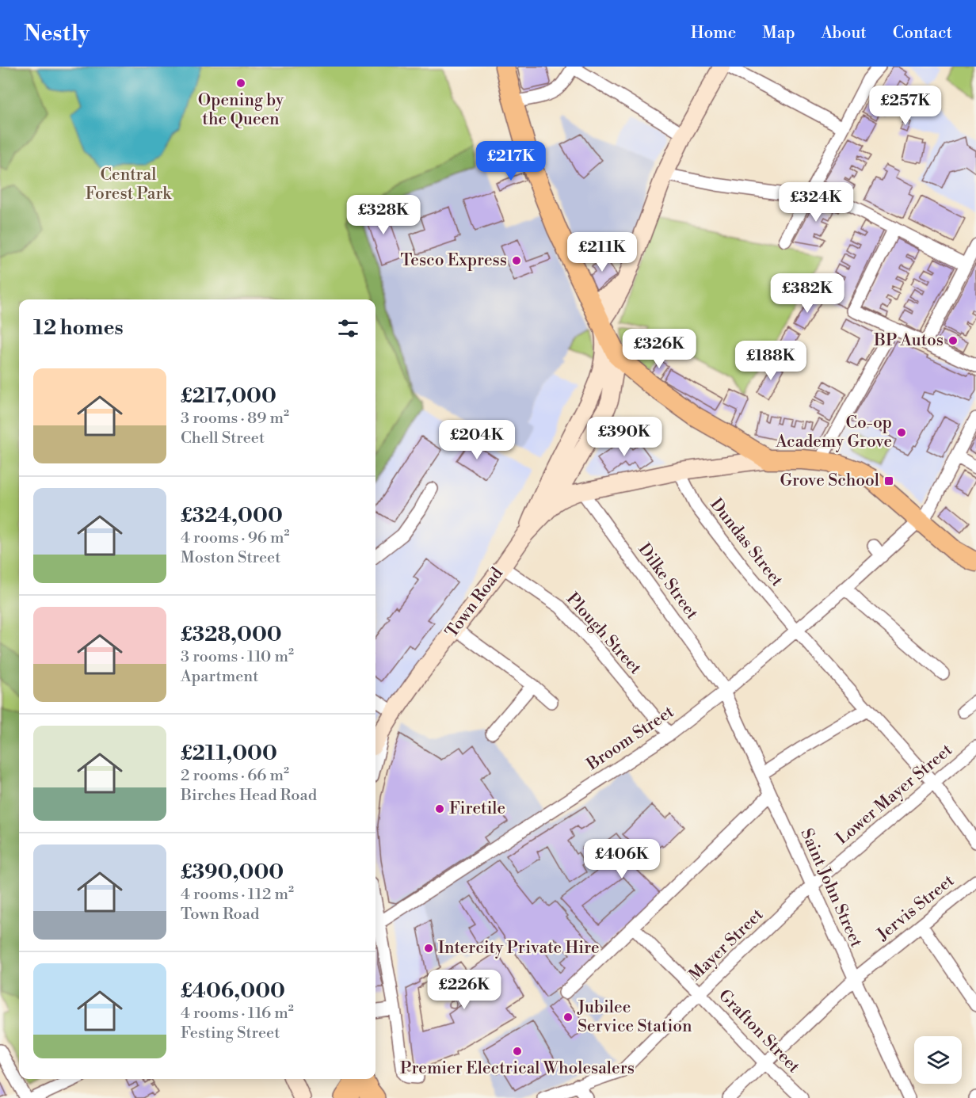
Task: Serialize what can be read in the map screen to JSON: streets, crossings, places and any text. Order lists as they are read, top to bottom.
{
  "streets": {
    "main road": ["Town Road"],
    "street": [
      "Dundas Street",
      "Dilke Street",
      "Plough Street",
      "Broom Street",
      "Lower Mayer Street",
      "Saint John Street",
      "Jervis Street",
      "Mayer Street",
      "Grafton Street"
    ]
  },
  "crossings": [
    ["Dundas Street", "Town Road"],
    ["Dundas Street", "Broom Street"],
    ["Dundas Street", "Lower Mayer Street"],
    ["Dilke Street", "Town Road"],
    ["Dilke Street", "Broom Street"],
    ["Dilke Street", "Saint John Street"],
    ["Town Road", "Plough Street"],
    ["Plough Street", "Broom Street"],
    ["Broom Street", "Saint John Street"],
    ["Lower Mayer Street", "Saint John Street"],
    ["Lower Mayer Street", "Mayer Street"],
    ["Saint John Street", "Jervis Street"],
    ["Saint John Street", "Mayer Street"],
    ["Jervis Street", "Grafton Street"],
    ["Mayer Street", "Grafton Street"]
  ],
  "parks": ["Central Forest Park"],
  "places": {
    "other": [
      "Opening by the Queen",
      "Tesco Express",
      "BP Autos",
      "Co-op Academy Grove",
      "Firetile",
      "Intercity Private Hire",
      "Jubilee Service Station",
      "Premier Electrical Wholesalers"
    ],
    "transit": ["Grove School"]
  },
  "page": {
    "header": "Nestly",
    "nav": [
      "Home",
      "Map",
      "About",
      "Contact"
    ],
    "price": [
      "£257K",
      "£217K",
      "£324K",
      "£328K",
      "£211K",
      "£382K",
      "£326K",
      "£188K",
      "£390K",
      "£204K",
      "£406K",
      "£226K"
    ],
    "heading": "12 homes",
    "list": [
      {
        "name": "£217,000",
        "note": "3 rooms · 89 m² · Chell Street"
      },
      {
        "name": "£324,000",
        "note": "4 rooms · 96 m² · Moston Street"
      },
      {
        "name": "£328,000",
        "note": "3 rooms · 110 m² · Apartment"
      },
      {
        "name": "£211,000",
        "note": "2 rooms · 66 m² · Birches Head Road"
      },
      {
        "name": "£390,000",
        "note": "4 rooms · 112 m² · Town Road"
      },
      {
        "name": "£406,000",
        "note": "4 rooms · 116 m² · Festing Street"
      }
    ]
  }
}
